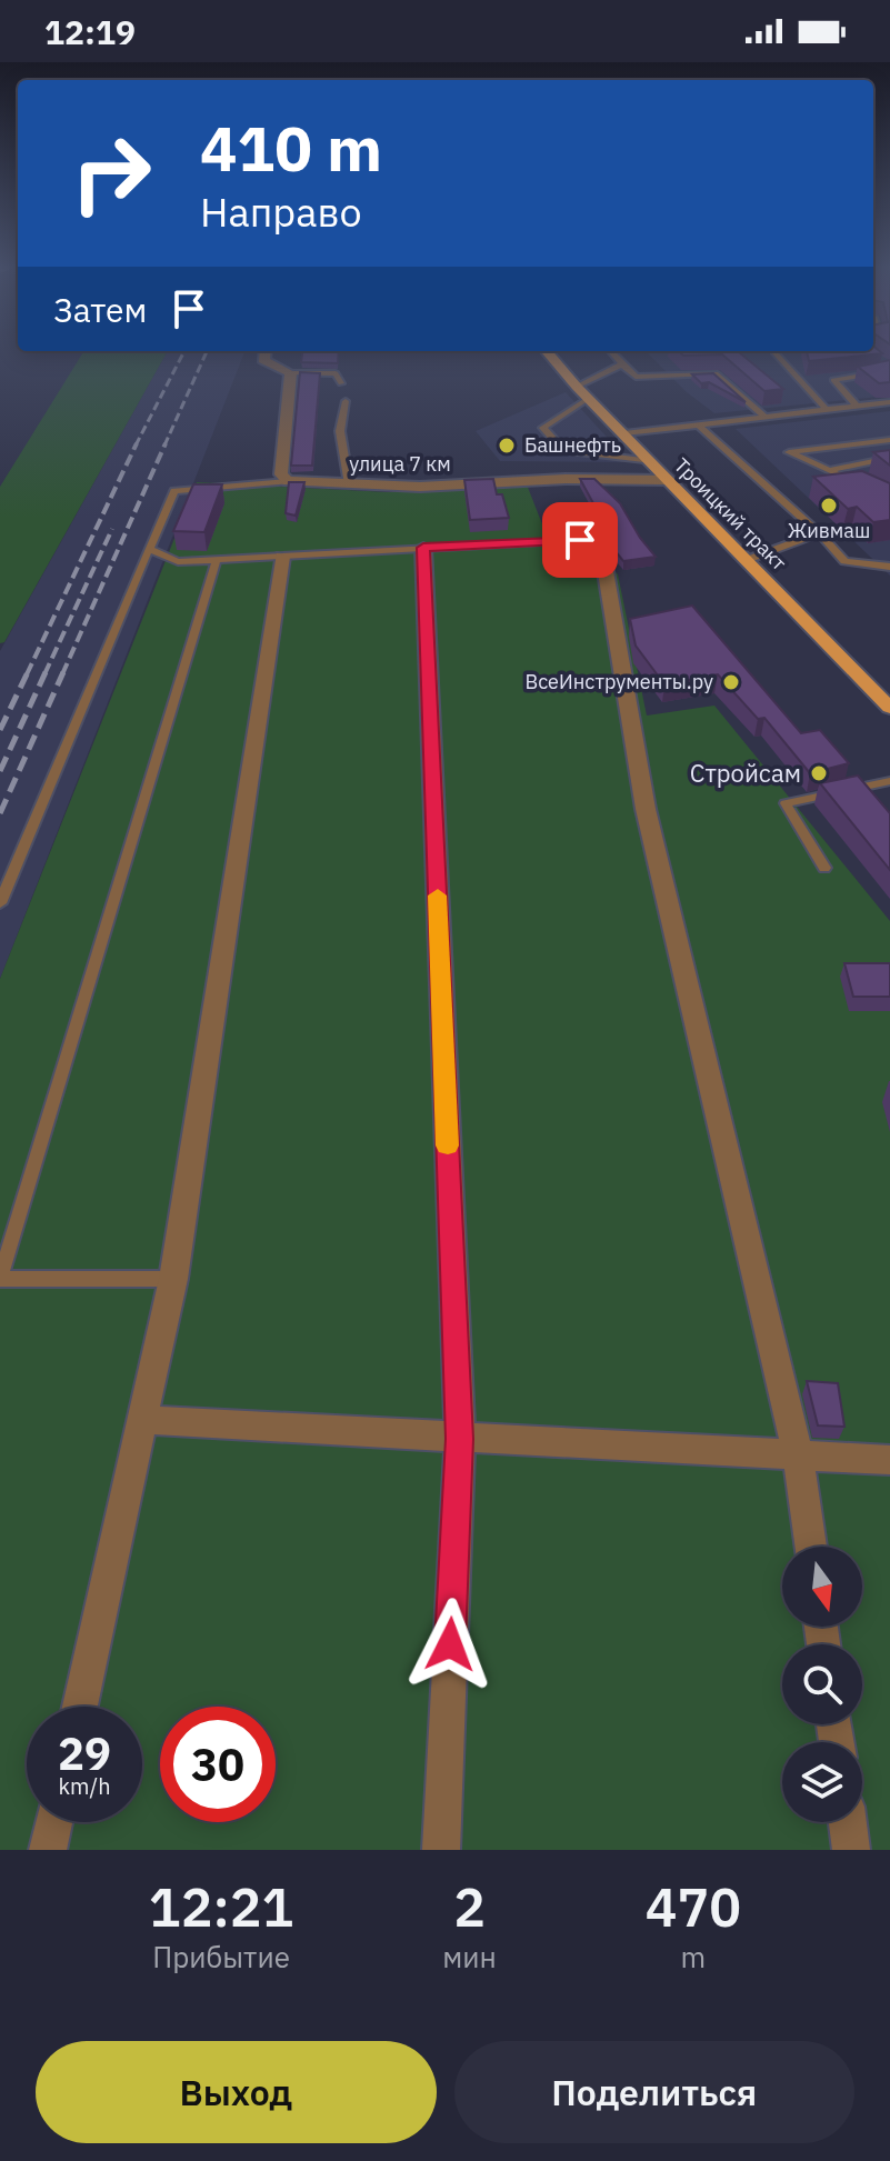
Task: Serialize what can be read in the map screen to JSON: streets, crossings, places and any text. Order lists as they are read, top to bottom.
{
  "streets": {
    "main road": ["Троицкий тракт"],
    "street": ["улица 7 км"]
  },
  "crossings": [
    ["улица 7 км", "Троицкий тракт"]
  ],
  "places": [
    "Башнефть",
    "Живмаш",
    "ВсеИнструменты.ру",
    "Стройсам"
  ],
  "north": "bottom",
  "page": {
    "status": "12:19",
    "turn": ["410 m", "Направо"],
    "then": "Затем",
    "speed": "29 km/h",
    "limit": "30",
    "eta": [
      "12:21",
      "Прибытие",
      "2",
      "мин",
      "470",
      "m"
    ],
    "buttons": ["Выход", "Поделиться"]
  }
}
